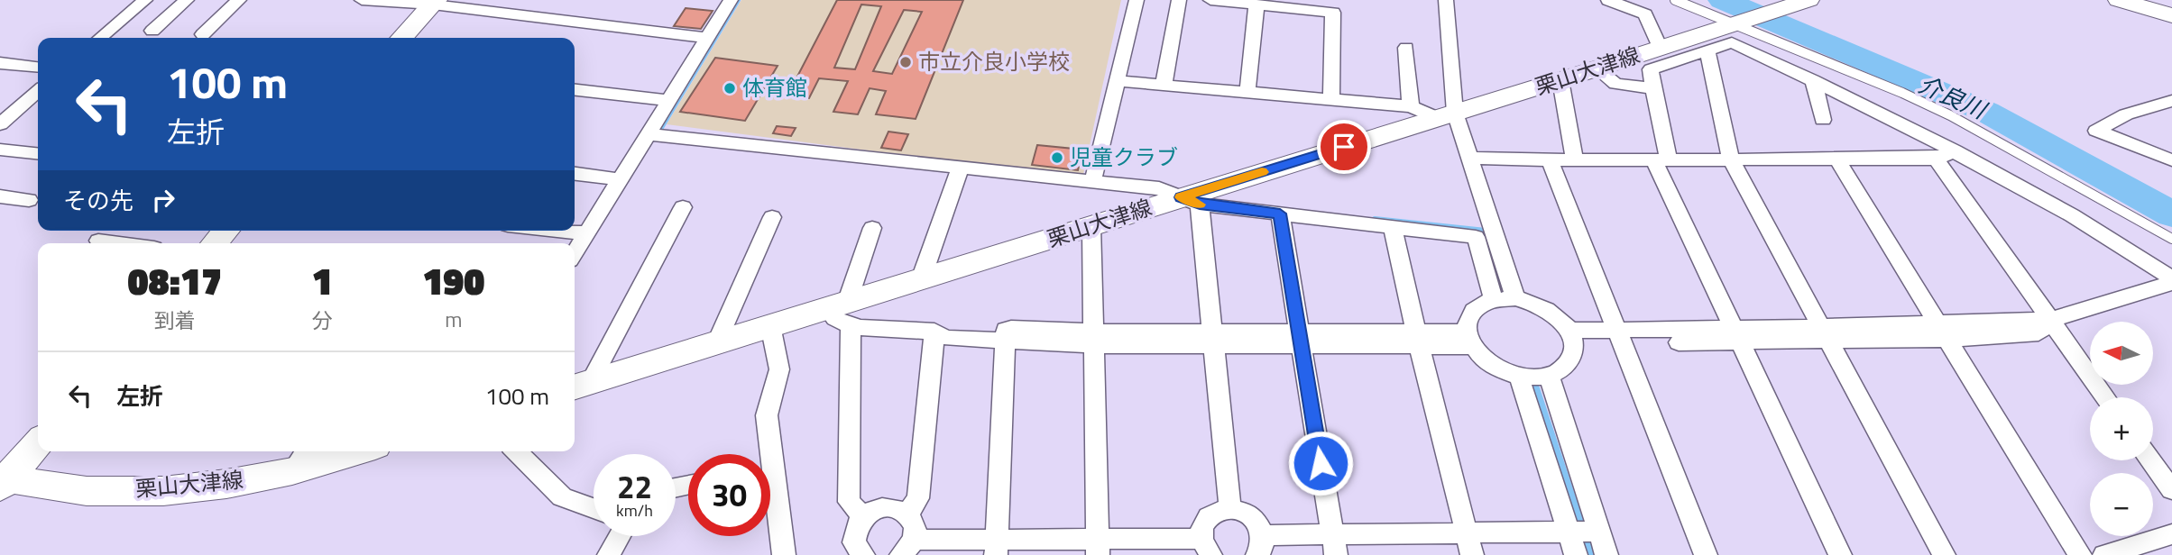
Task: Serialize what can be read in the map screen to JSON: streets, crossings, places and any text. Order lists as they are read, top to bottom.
{
  "streets": {
    "main road": ["栗山大津線"]
  },
  "water": ["介良川"],
  "places": ["市立介良小学校", "体育館", "児童クラブ"],
  "north": "left",
  "page": {
    "turn": ["100 m", "左折"],
    "then": "その先",
    "eta": [
      "08:17",
      "到着",
      "1",
      "分",
      "190",
      "m"
    ],
    "map_buttons": ["+", "−"],
    "list": [
      {
        "name": "左折",
        "value": "100 m"
      }
    ],
    "speed": "22 km/h",
    "limit": "30"
  }
}
